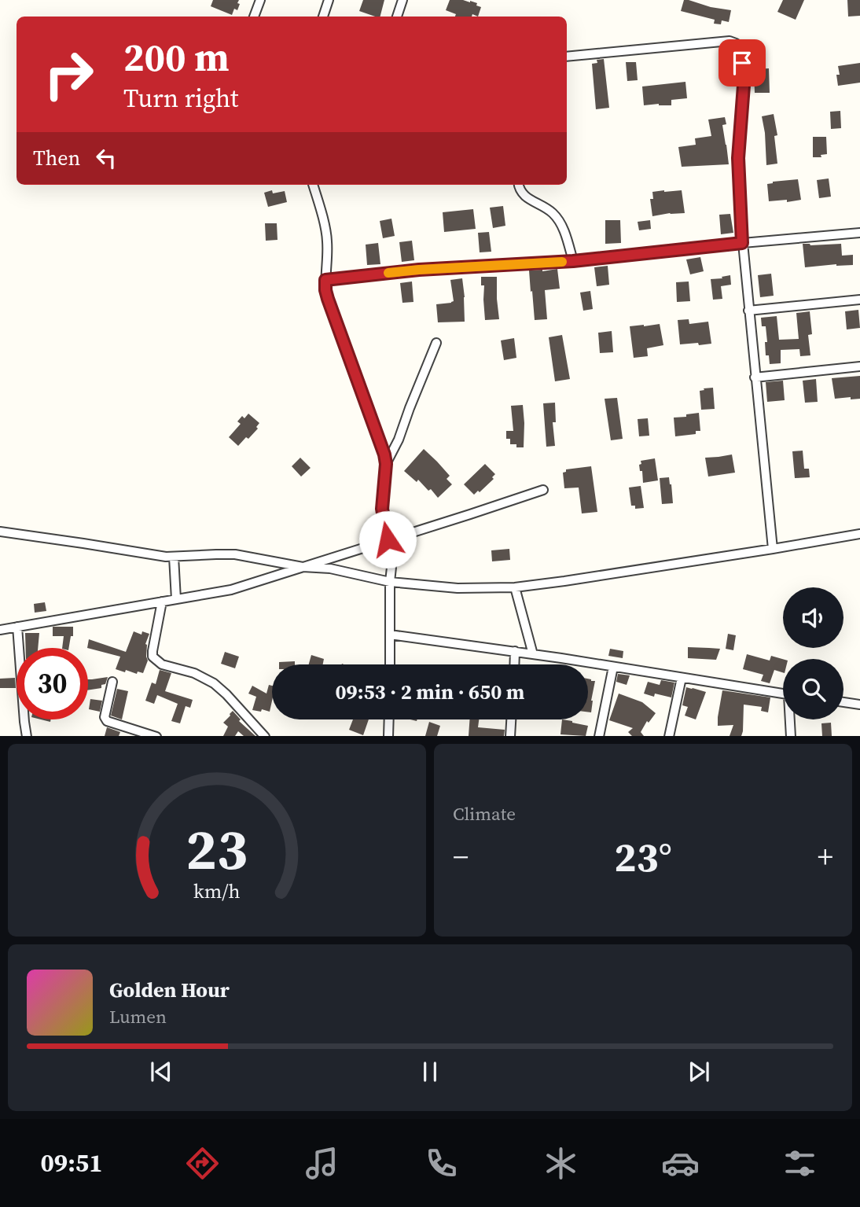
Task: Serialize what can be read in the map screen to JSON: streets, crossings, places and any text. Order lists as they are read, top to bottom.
{
  "page": {
    "turn": ["200 m", "Turn right"],
    "then": "Then",
    "limit": "30",
    "trip": "09:53 · 2 min · 650 m",
    "tile": "Climate",
    "heat": ["−", "23°", "+"],
    "song": ["Golden Hour", "Lumen"],
    "tabs": "09:51",
    "gauge": ["23", "km/h"]
  }
}
